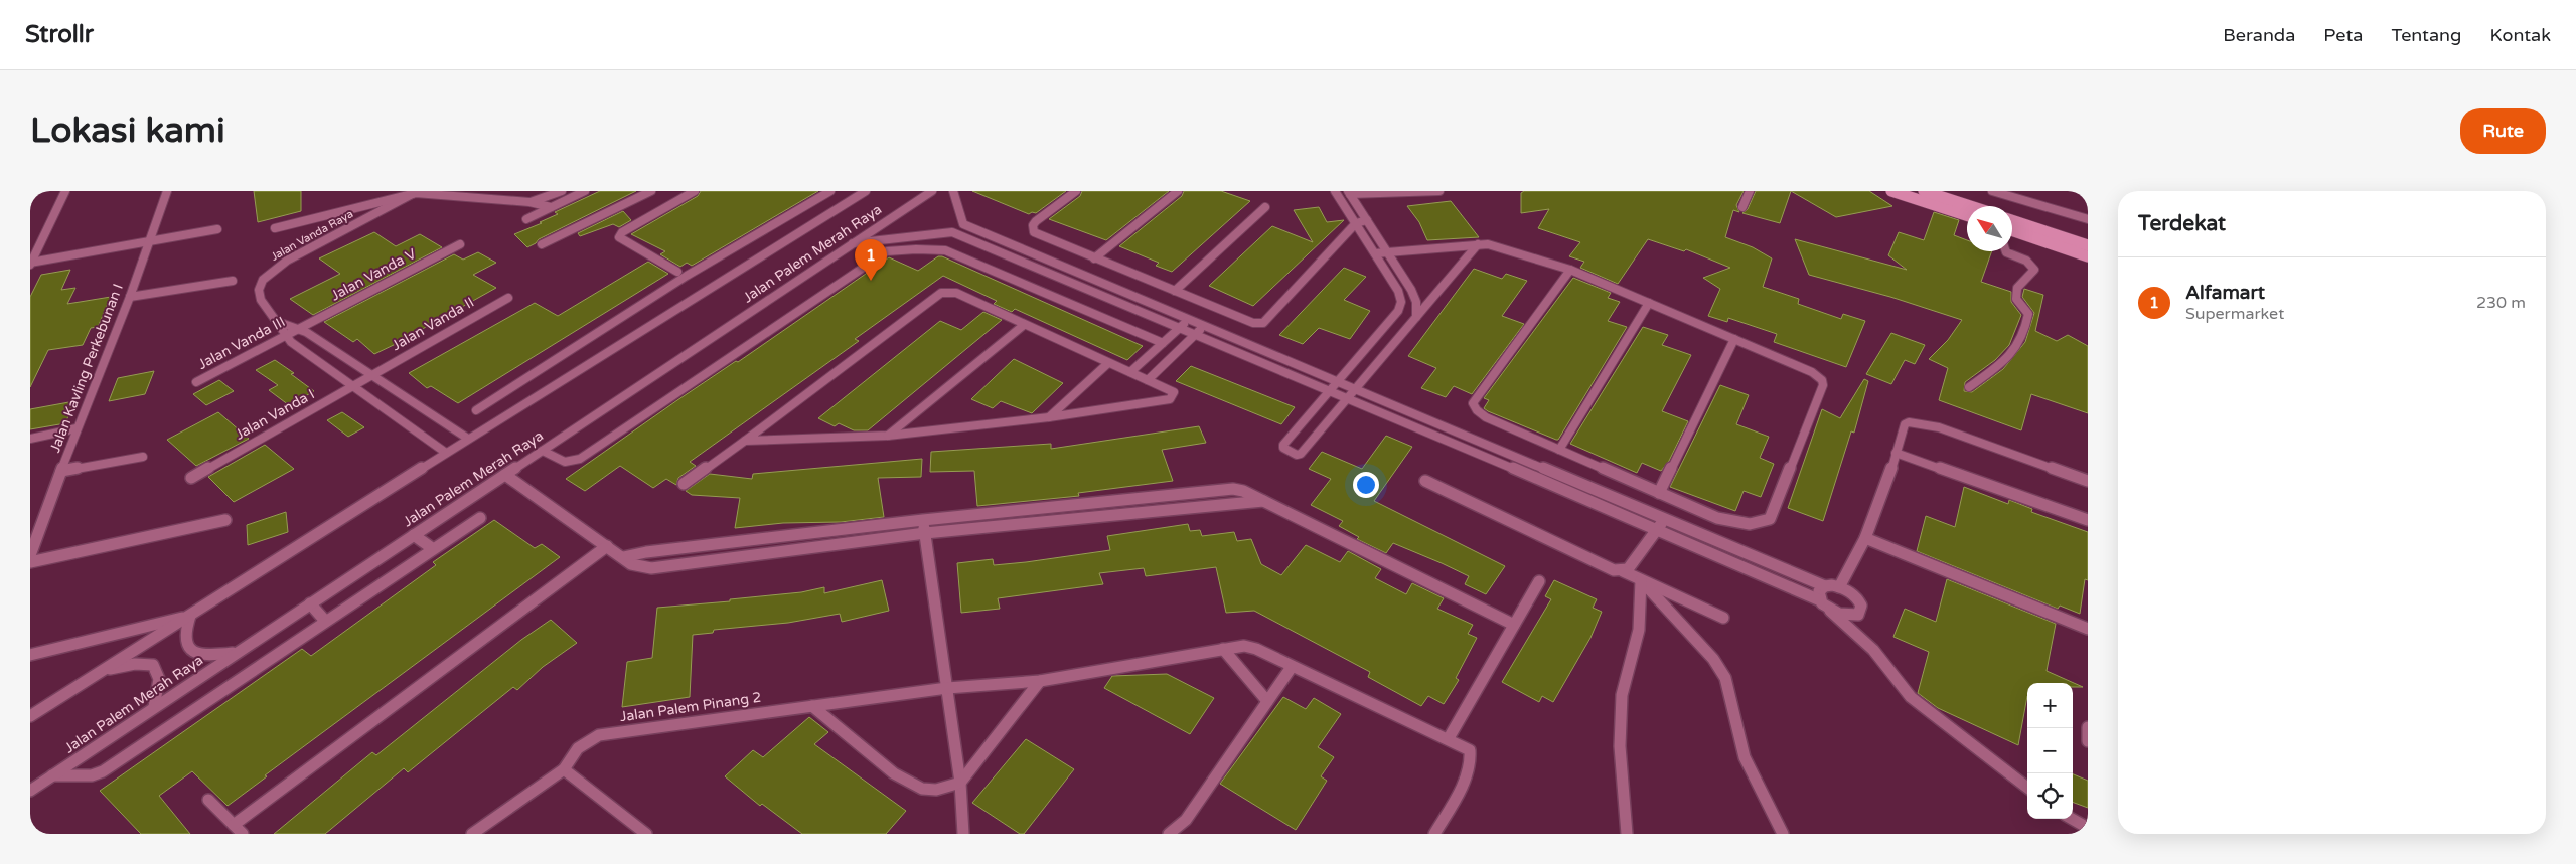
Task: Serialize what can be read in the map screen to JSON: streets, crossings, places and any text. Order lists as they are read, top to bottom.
{
  "streets": {
    "street": [
      "Jalan Vanda Raya",
      "Jalan Palem Merah Raya",
      "Jalan Vanda V",
      "Jalan Vanda II",
      "Jalan Vanda III",
      "Jalan Kavling Perkebunan I",
      "Jalan Vanda I",
      "Jalan Palem Pinang 2"
    ]
  },
  "crossings": [
    ["Jalan Vanda Raya", "Jalan Palem Merah Raya"],
    ["Jalan Vanda Raya", "Jalan Vanda III"],
    ["Jalan Vanda Raya", "Jalan Vanda I"],
    ["Jalan Vanda V", "Jalan Vanda III"],
    ["Jalan Vanda II", "Jalan Vanda I"]
  ],
  "north": "top left",
  "page": {
    "header": "Strollr",
    "nav": [
      "Beranda",
      "Peta",
      "Tentang",
      "Kontak"
    ],
    "buttons": "Rute",
    "title": "Lokasi kami",
    "heading": "Terdekat",
    "pins": "1",
    "list": [
      {
        "mark": "1",
        "name": "Alfamart",
        "note": "Supermarket",
        "value": "230 m"
      }
    ],
    "map_buttons": ["+", "−"]
  }
}
